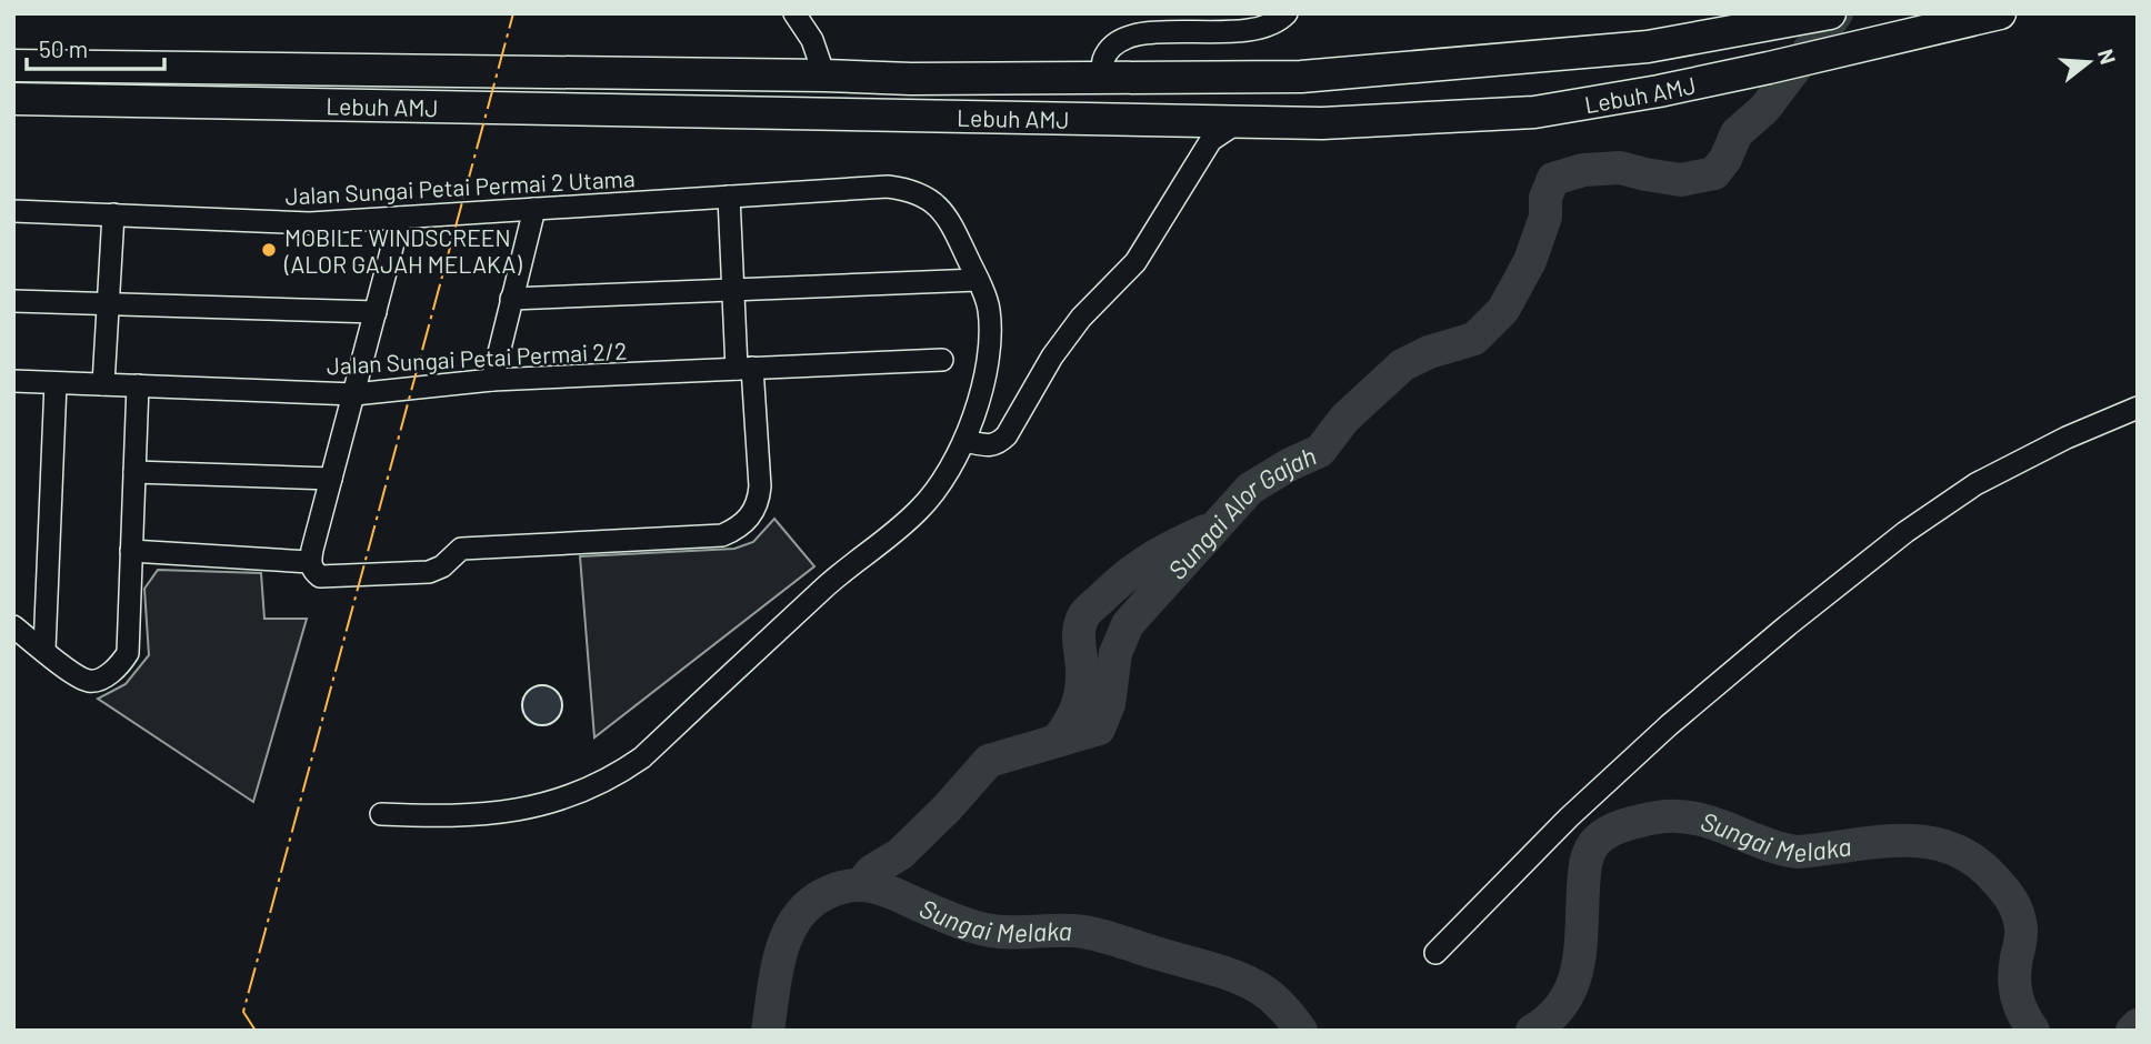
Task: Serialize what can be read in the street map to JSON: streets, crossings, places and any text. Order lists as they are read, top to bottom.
{
  "streets": {
    "highway": ["Lebuh AMJ"],
    "street": ["Jalan Sungai Petai Permai 2 Utama", "Jalan Sungai Petai Permai 2/2"]
  },
  "water": ["Sungai Alor Gajah", "Sungai Melaka"],
  "places": ["MOBILE WINDSCREEN (ALOR GAJAH MELAKA)"],
  "scale_bar": "50 m",
  "north": "right"
}
